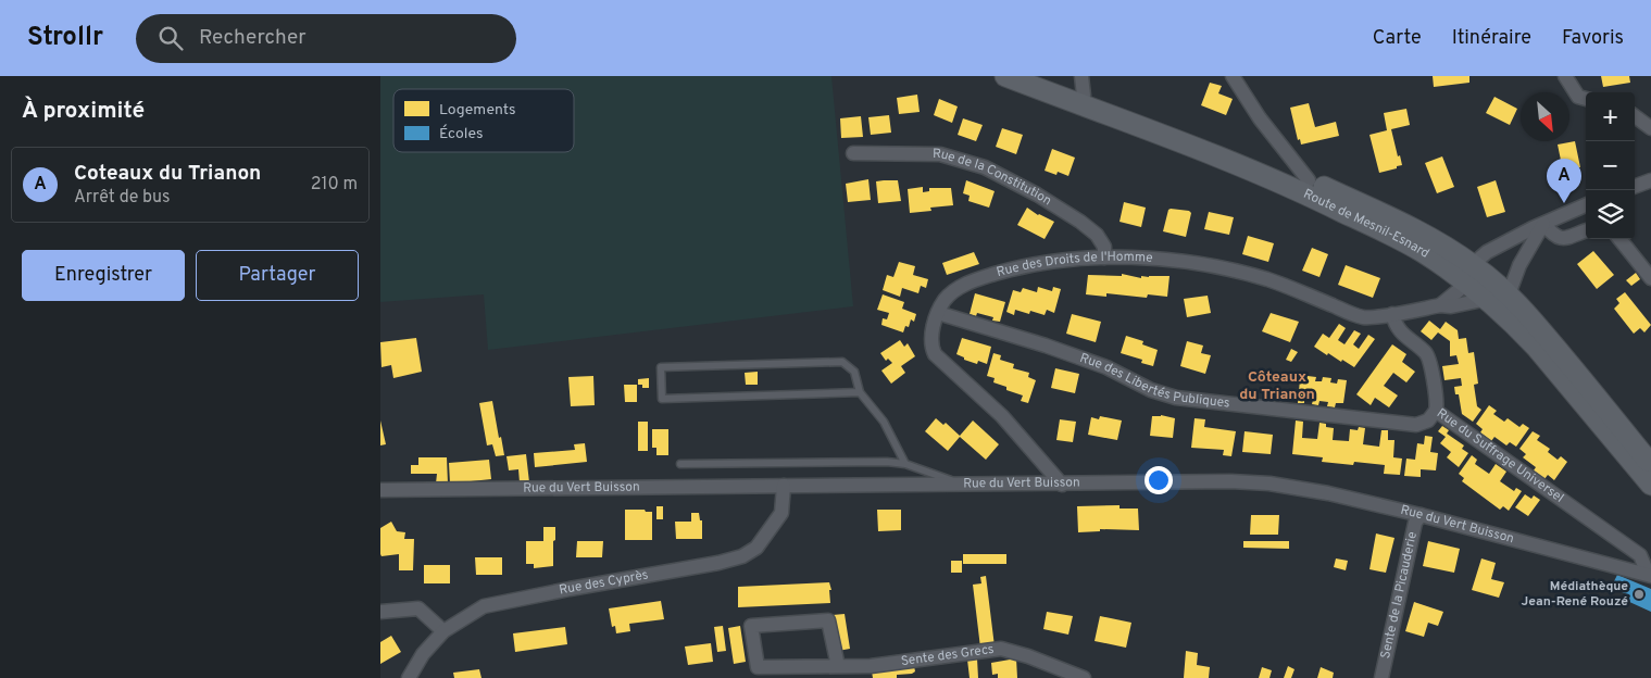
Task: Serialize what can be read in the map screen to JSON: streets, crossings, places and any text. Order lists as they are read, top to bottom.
{
  "streets": {
    "main road": ["Route de Mesnil-Esnard"],
    "street": [
      "Rue de la Constitution",
      "Rue des Droits de l'Homme",
      "Rue des Libertés Publiques",
      "Rue du Suffrage Universel",
      "Rue du Vert Buisson",
      "Rue des Cyprès",
      "Sente de la Picauderie",
      "Sente des Grecs"
    ]
  },
  "crossings": [
    ["Rue de la Constitution", "Rue des Droits de l'Homme"],
    ["Route de Mesnil-Esnard", "Rue des Droits de l'Homme"],
    ["Rue des Droits de l'Homme", "Rue des Libertés Publiques"],
    ["Rue des Droits de l'Homme", "Rue du Suffrage Universel"],
    ["Rue des Droits de l'Homme", "Rue du Vert Buisson"],
    ["Rue des Libertés Publiques", "Rue du Suffrage Universel"],
    ["Rue du Suffrage Universel", "Rue du Vert Buisson"],
    ["Rue du Vert Buisson", "Rue des Cyprès"],
    ["Rue du Vert Buisson", "Sente de la Picauderie"]
  ],
  "districts": ["Côteaux du Trianon"],
  "places": ["Médiathèque Jean-René Rouzé"],
  "legend": ["Logements", "Écoles"],
  "north": "bottom right",
  "page": {
    "header": "Strollr",
    "search": "Rechercher",
    "nav": ["Carte", "Itinéraire", "Favoris"],
    "heading": "À proximité",
    "map_buttons": ["+", "−"],
    "list": [
      {
        "mark": "A",
        "name": "Coteaux du Trianon",
        "note": "Arrêt de bus",
        "value": "210 m"
      }
    ],
    "pins": "A",
    "buttons": ["Enregistrer", "Partager"]
  }
}
